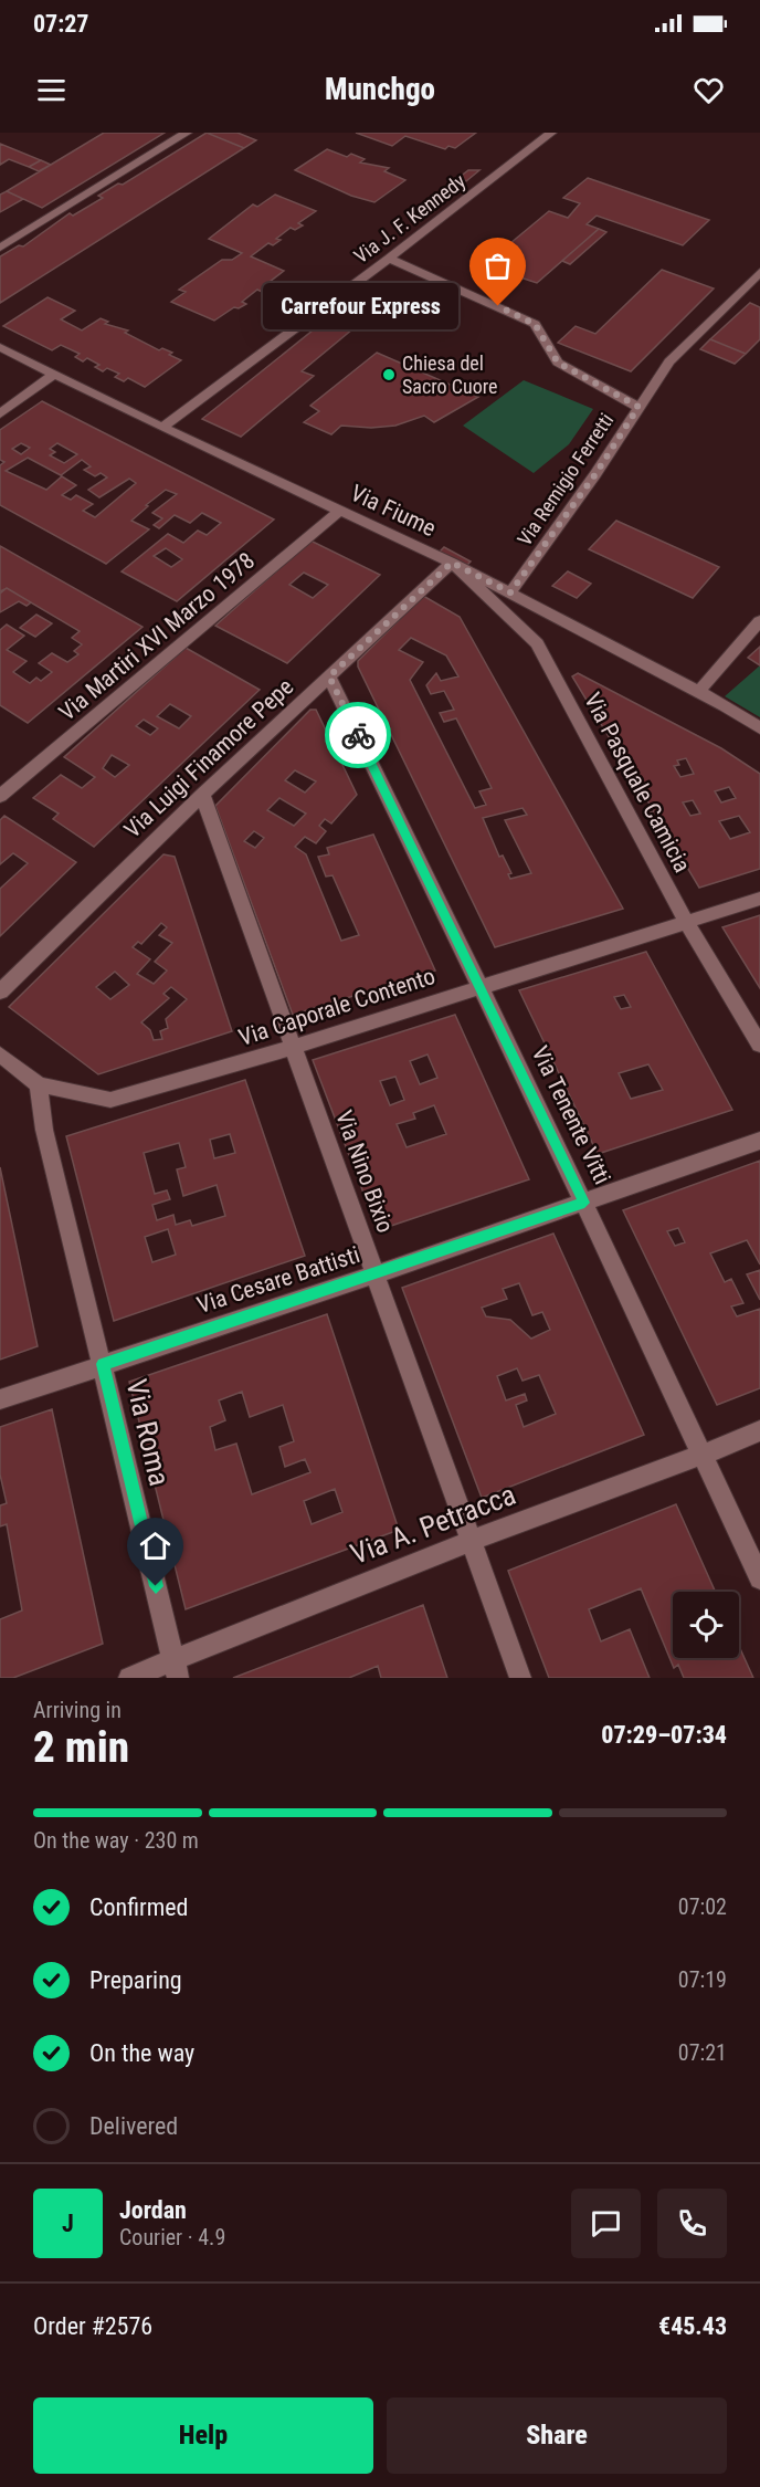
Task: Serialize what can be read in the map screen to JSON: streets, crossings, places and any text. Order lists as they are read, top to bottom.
{
  "streets": {
    "street": [
      "Via J. F. Kennedy",
      "Via Remigio Ferretti",
      "Via Fiume",
      "Via Martiri XVI Marzo 1978",
      "Via Luigi Finamore Pepe",
      "Via Pasquale Camicia",
      "Via Caporale Contento",
      "Via Tenente Vitti",
      "Via Nino Bixio",
      "Via Cesare Battisti",
      "Via Roma",
      "Via A. Petracca"
    ]
  },
  "crossings": [
    ["Via J. F. Kennedy", "Via Fiume"],
    ["Via Remigio Ferretti", "Via Fiume"],
    ["Via Fiume", "Via Martiri XVI Marzo 1978"],
    ["Via Fiume", "Via Luigi Finamore Pepe"],
    ["Via Fiume", "Via Pasquale Camicia"],
    ["Via Luigi Finamore Pepe", "Via Pasquale Camicia"],
    ["Via Luigi Finamore Pepe", "Via Tenente Vitti"],
    ["Via Luigi Finamore Pepe", "Via Nino Bixio"],
    ["Via Pasquale Camicia", "Via Caporale Contento"],
    ["Via Caporale Contento", "Via Tenente Vitti"],
    ["Via Caporale Contento", "Via Nino Bixio"],
    ["Via Caporale Contento", "Via Roma"],
    ["Via Tenente Vitti", "Via Cesare Battisti"],
    ["Via Tenente Vitti", "Via A. Petracca"],
    ["Via Nino Bixio", "Via Cesare Battisti"],
    ["Via Nino Bixio", "Via A. Petracca"],
    ["Via Cesare Battisti", "Via Roma"],
    ["Via Roma", "Via A. Petracca"]
  ],
  "places": ["Carrefour Express", "Chiesa del Sacro Cuore"],
  "page": {
    "status": "07:27",
    "header": "Munchgo",
    "bubble": "Carrefour Express",
    "heading": ["2 min", "Arriving in", "07:29–07:34"],
    "panel": [
      "Jordan",
      "Courier · 4.9",
      "Order #2576",
      "€45.43"
    ],
    "bar": "On the way · 230 m",
    "list": [
      ["Confirmed", "07:02"],
      ["Preparing", "07:19"],
      ["On the way", "07:21"],
      "Delivered"
    ],
    "round": "J",
    "buttons": ["Help", "Share"]
  }
}
